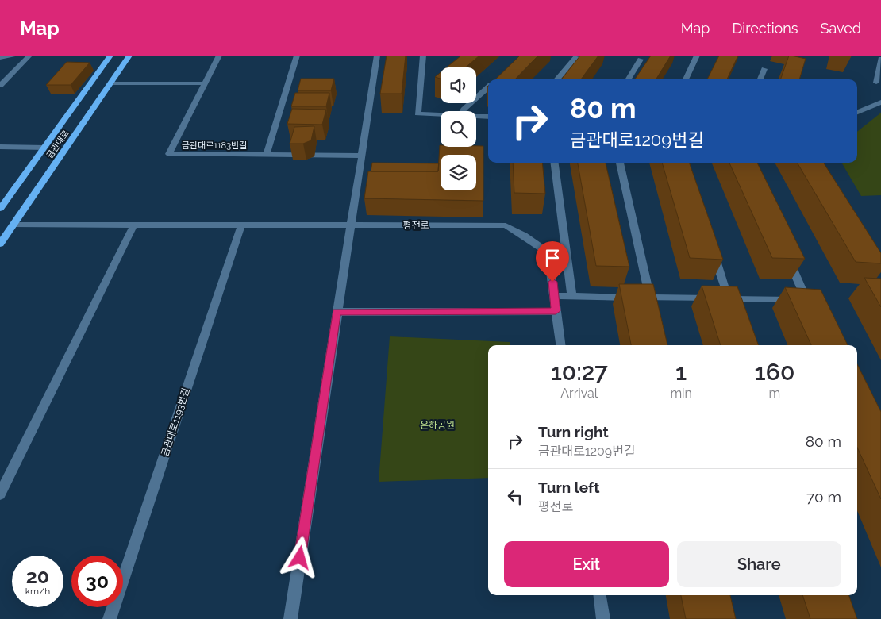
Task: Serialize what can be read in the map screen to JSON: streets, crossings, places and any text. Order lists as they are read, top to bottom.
{
  "streets": {
    "main road": ["금관대로"],
    "street": ["금관대로1183번길", "평전로", "금관대로1193번길"]
  },
  "parks": ["은하공원"],
  "page": {
    "header": "Map",
    "nav": ["Map", "Directions", "Saved"],
    "turn": ["80 m", "금관대로1209번길"],
    "eta": [
      "10:27",
      "Arrival",
      "1",
      "min",
      "160",
      "m"
    ],
    "list": [
      {
        "name": "Turn right",
        "note": "금관대로1209번길",
        "value": "80 m"
      },
      {
        "name": "Turn left",
        "note": "평전로",
        "value": "70 m"
      }
    ],
    "buttons": ["Exit", "Share"],
    "speed": "20 km/h",
    "limit": "30"
  }
}
